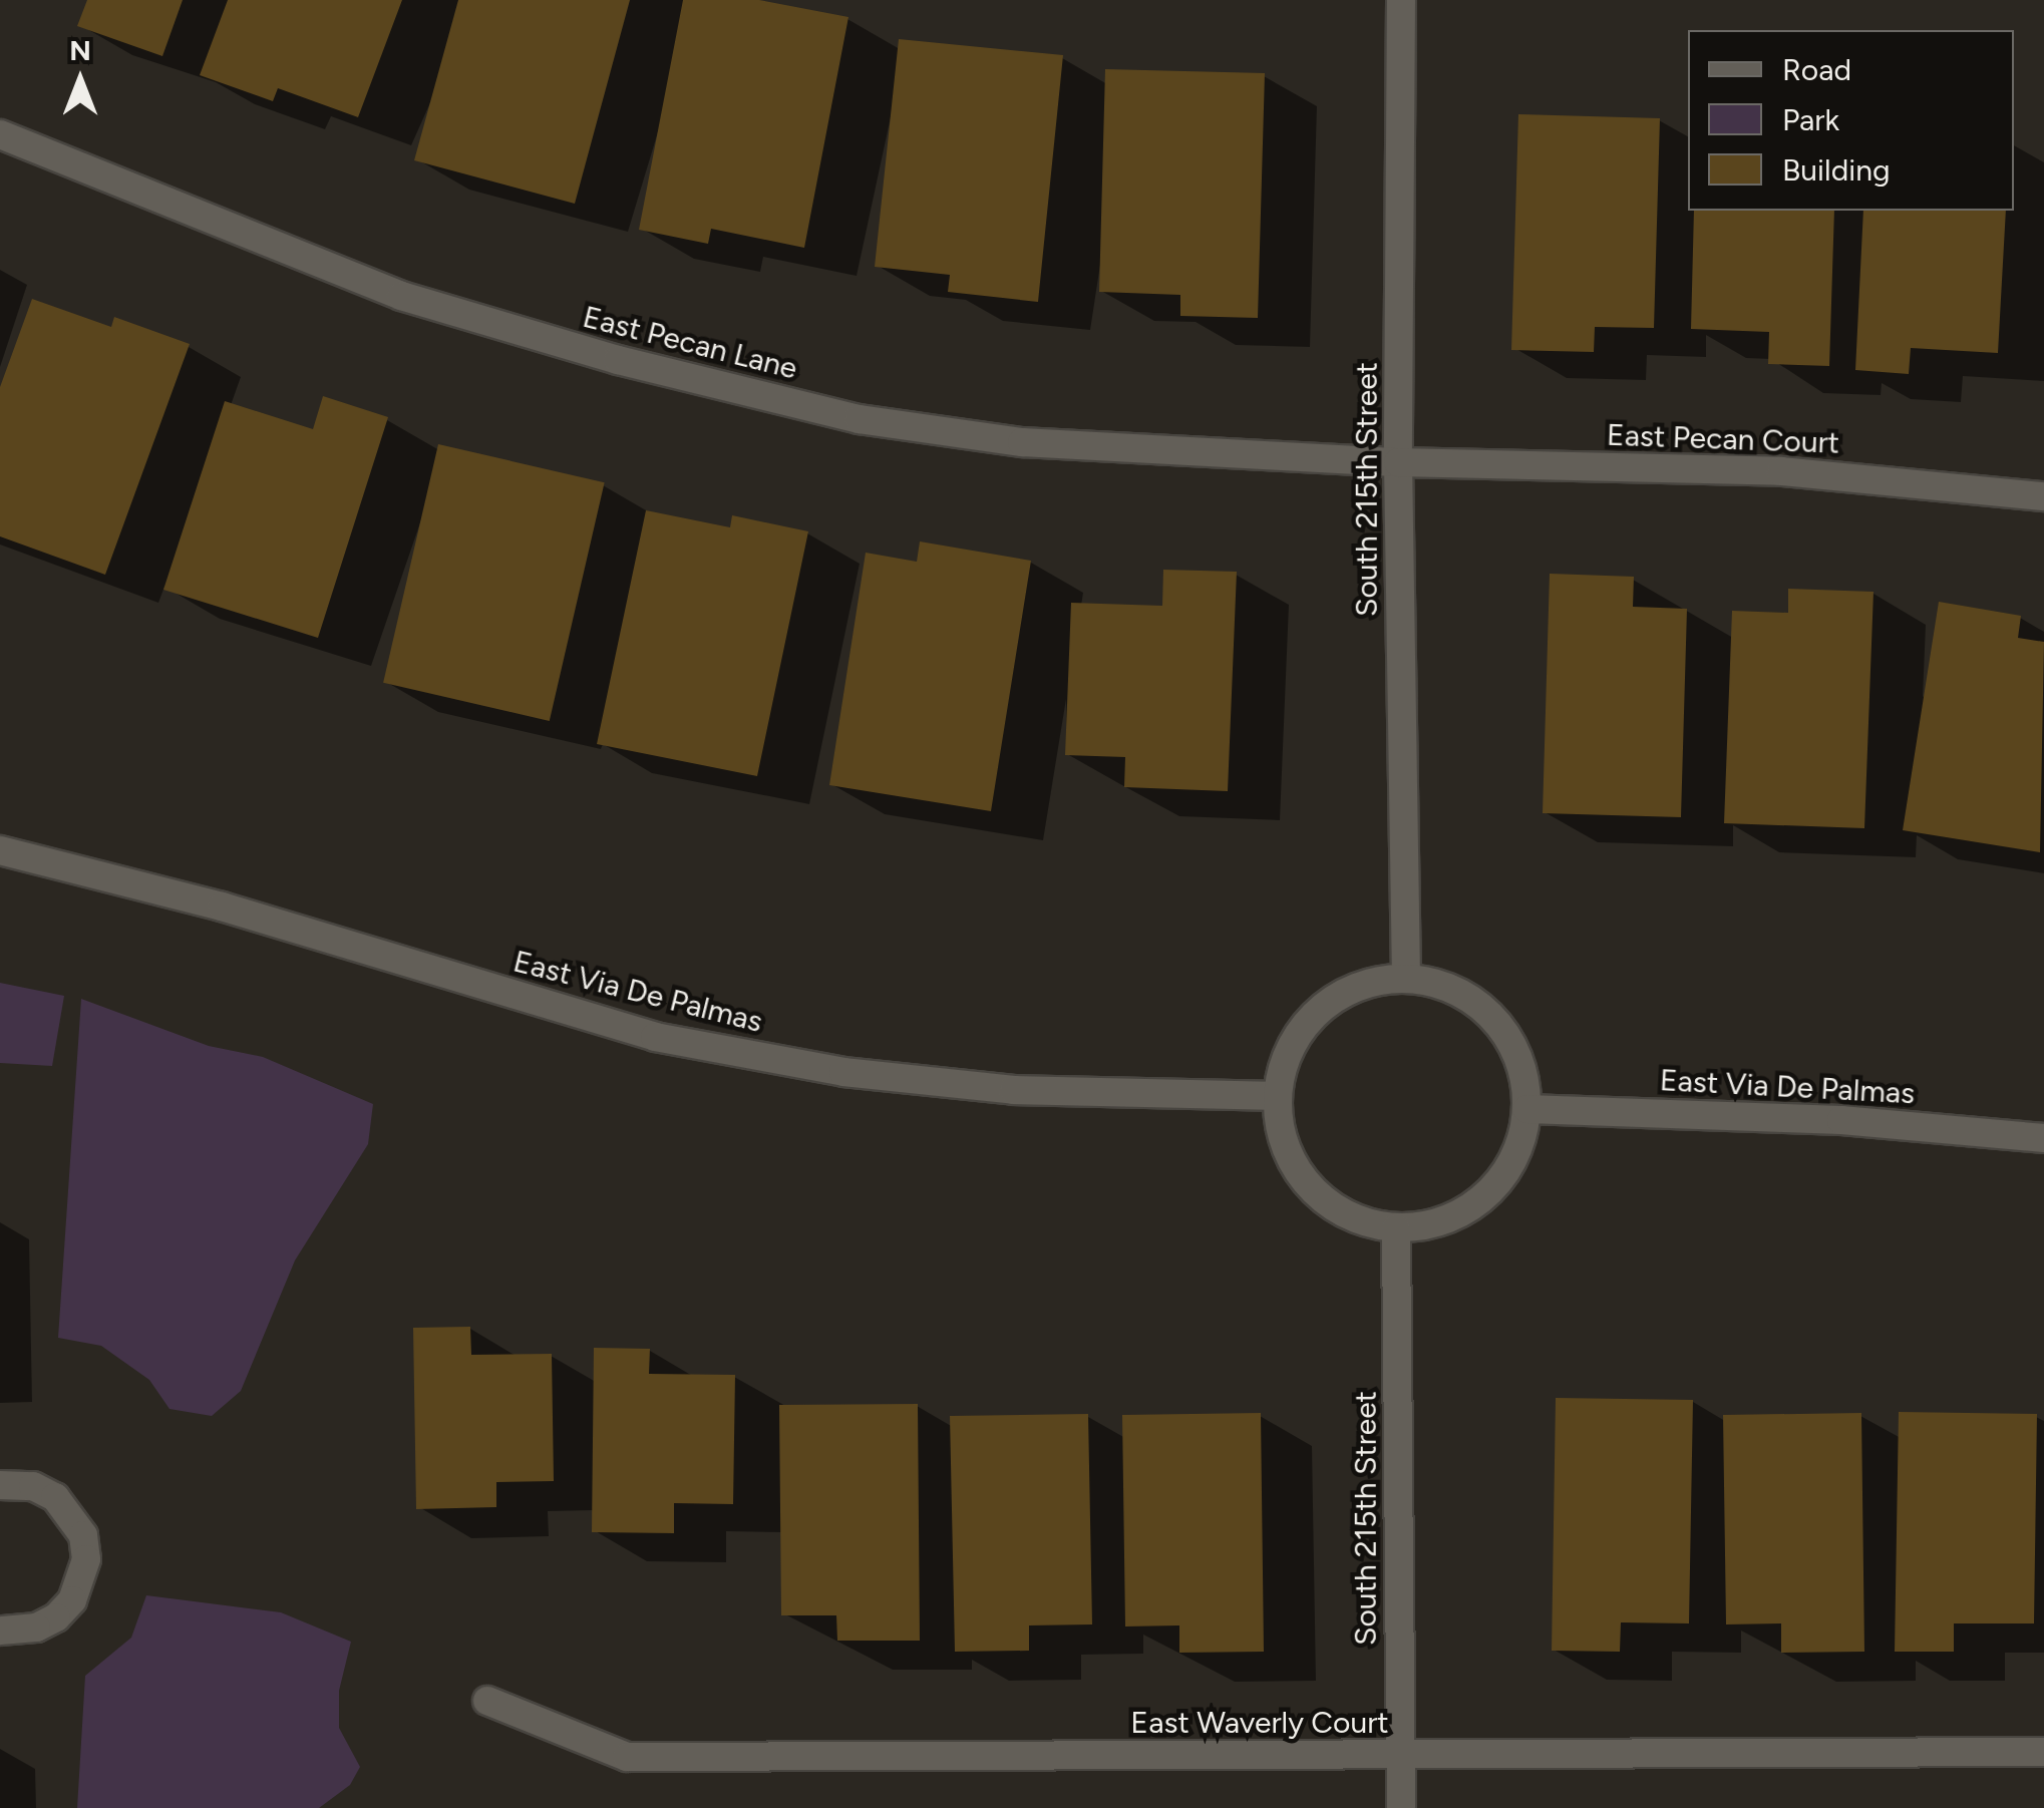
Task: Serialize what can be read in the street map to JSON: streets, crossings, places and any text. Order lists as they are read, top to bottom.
{
  "streets": {
    "street": [
      "East Pecan Lane",
      "East Pecan Court",
      "South 215th Street",
      "East Via De Palmas",
      "East Waverly Court"
    ]
  },
  "crossings": [
    ["East Pecan Lane", "East Pecan Court"],
    ["East Pecan Lane", "South 215th Street"],
    ["East Pecan Court", "South 215th Street"],
    ["South 215th Street", "East Via De Palmas"],
    ["South 215th Street", "East Waverly Court"]
  ],
  "legend": ["Road", "Park", "Building"],
  "north": "top"
}
